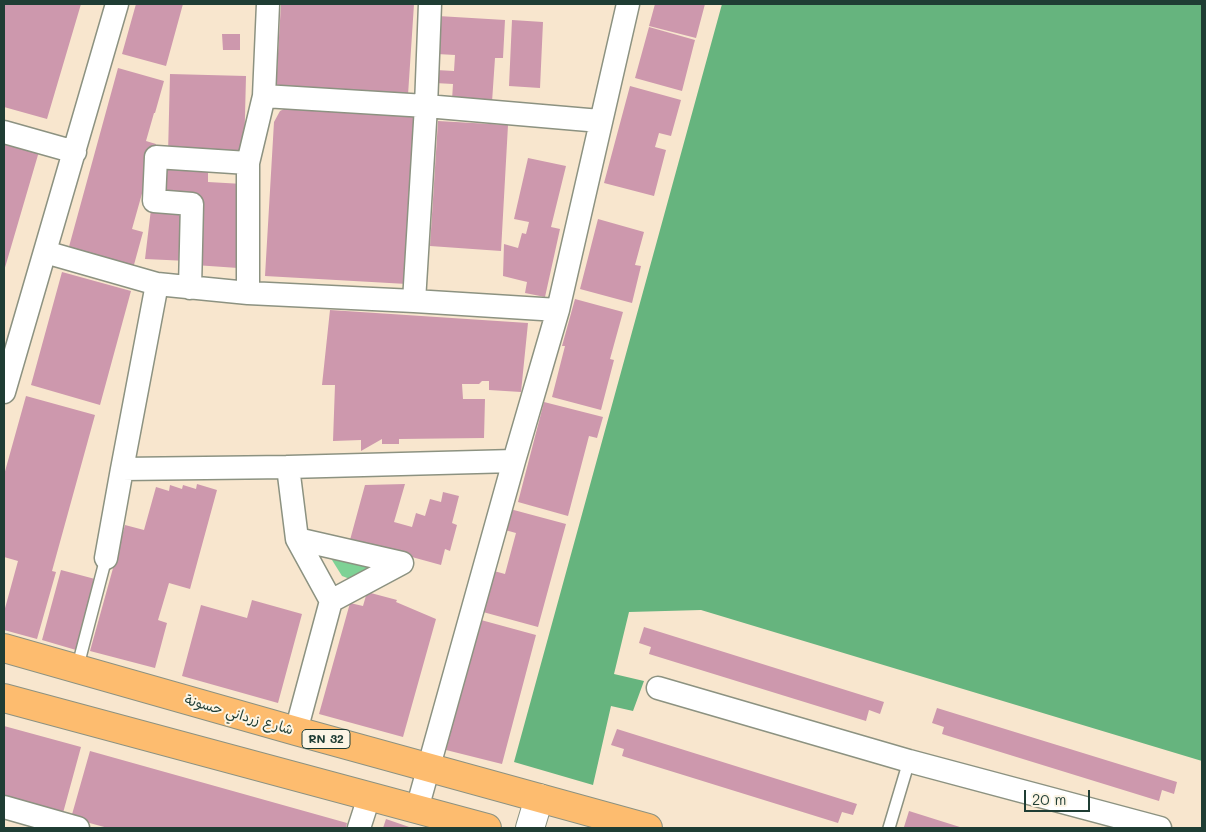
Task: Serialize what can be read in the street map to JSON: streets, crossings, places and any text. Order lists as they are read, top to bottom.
{
  "streets": {
    "main road": ["شارع زرداني حسونة", "RN 32"]
  },
  "scale_bar": "20 m"
}
